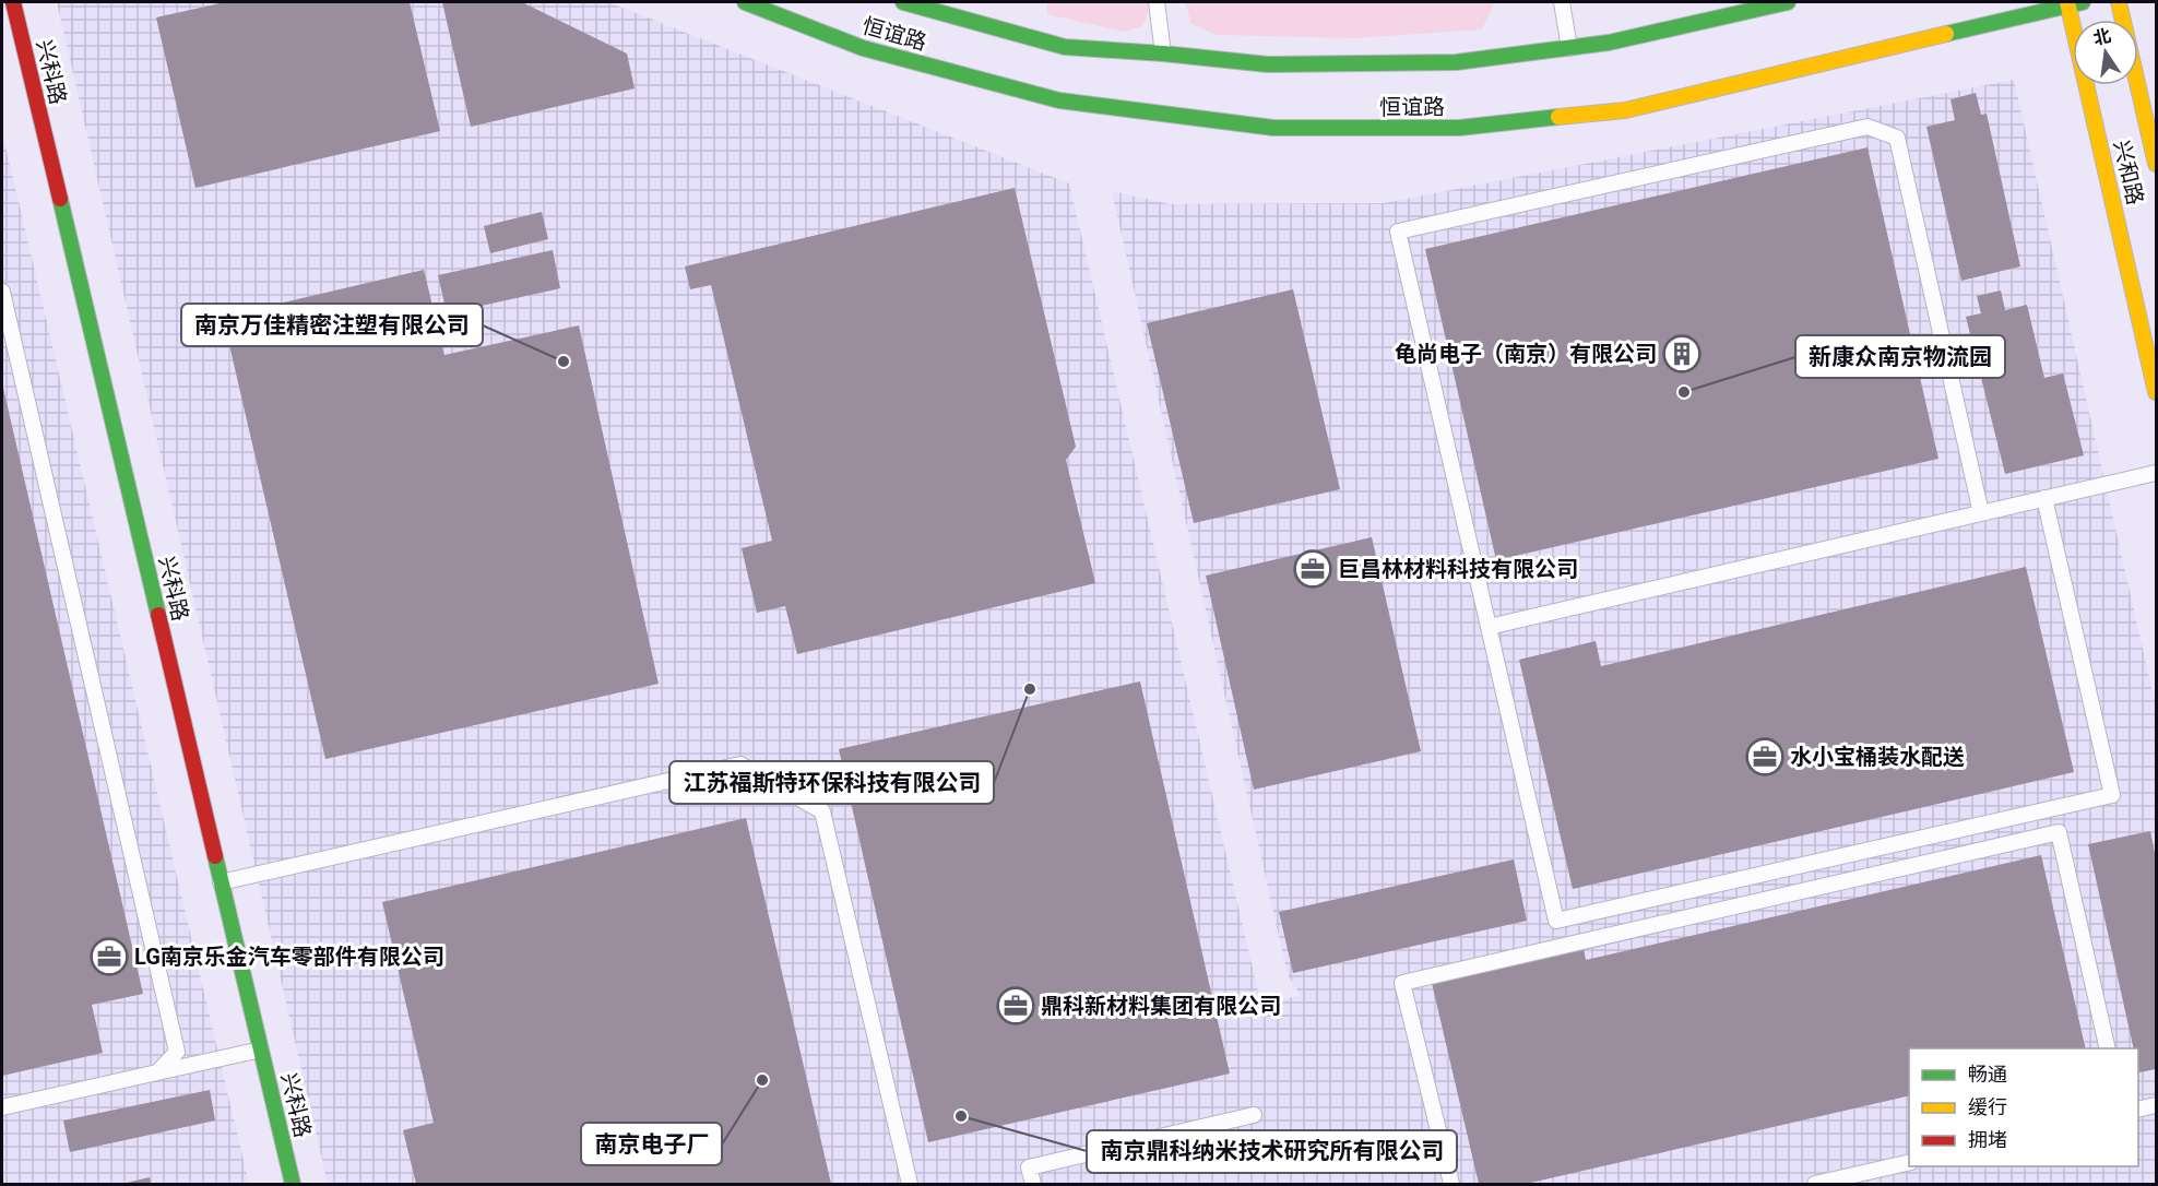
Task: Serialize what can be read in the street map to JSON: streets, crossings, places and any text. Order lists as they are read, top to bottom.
{
  "streets": {
    "main road": ["恒谊路", "兴科路", "兴和路"]
  },
  "crossings": [
    ["恒谊路", "兴和路"]
  ],
  "places": {
    "building": ["龟尚电子（南京）有限公司"],
    "other": [
      "南京万佳精密注塑有限公司",
      "新康众南京物流园",
      "江苏福斯特环保科技有限公司",
      "南京电子厂",
      "南京鼎科纳米技术研究所有限公司"
    ],
    "office": [
      "巨昌林材料科技有限公司",
      "水小宝桶装水配送",
      "LG南京乐金汽车零部件有限公司",
      "鼎科新材料集团有限公司"
    ]
  },
  "legend": ["畅通", "缓行", "拥堵"],
  "north": "top"
}
